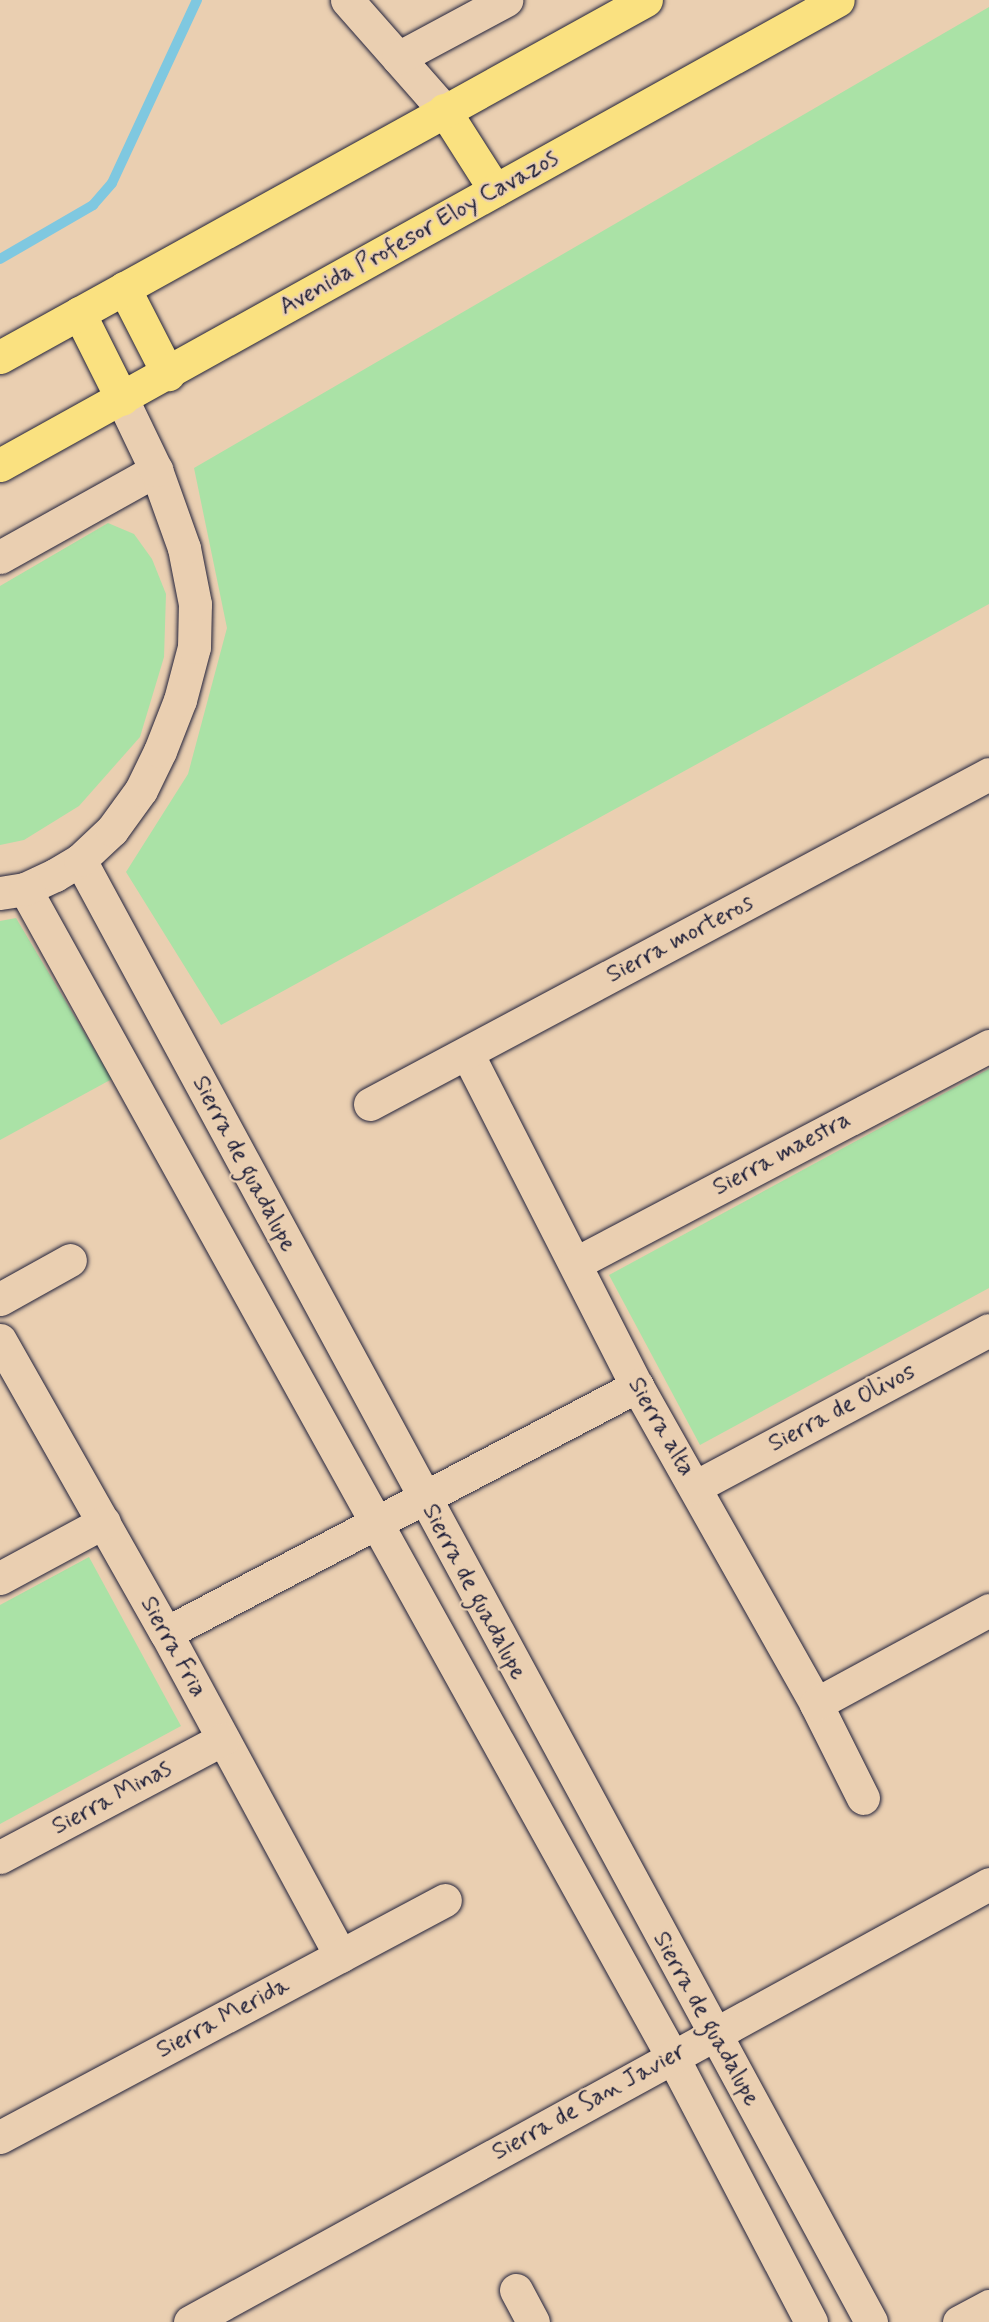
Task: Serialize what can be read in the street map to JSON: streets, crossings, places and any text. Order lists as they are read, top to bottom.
{
  "streets": {
    "main road": ["Avenida Profesor Eloy Cavazos"],
    "street": [
      "Sierra morteros",
      "Sierra maestra",
      "Sierra de guadalupe",
      "Sierra de Olivos",
      "Sierra alta",
      "Sierra Fria",
      "Sierra Minas",
      "Sierra Merida",
      "Sierra de San Javier"
    ]
  },
  "crossings": [
    ["Sierra morteros", "Sierra alta"],
    ["Sierra maestra", "Sierra alta"],
    ["Sierra de guadalupe", "Sierra de San Javier"],
    ["Sierra de Olivos", "Sierra alta"],
    ["Sierra Fria", "Sierra Minas"],
    ["Sierra Fria", "Sierra Merida"]
  ]
}
